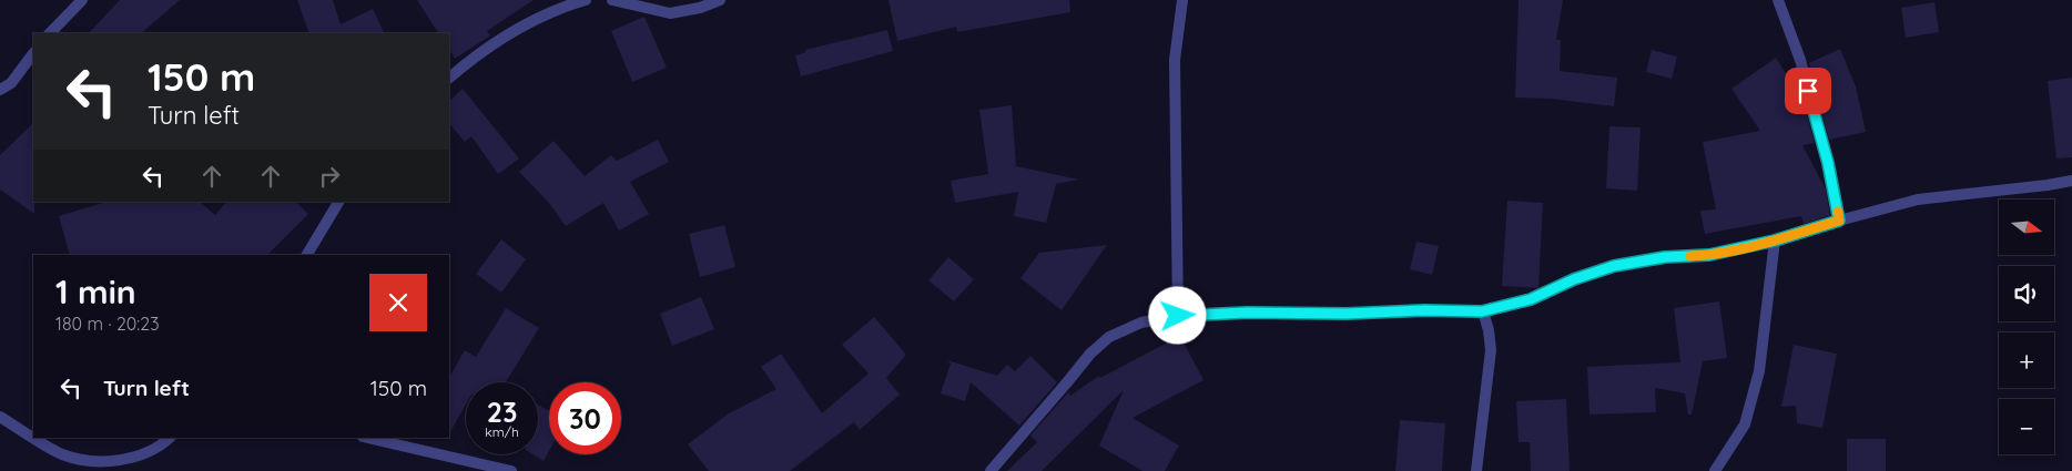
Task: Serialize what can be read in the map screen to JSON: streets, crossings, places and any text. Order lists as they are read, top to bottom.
{
  "north": "right",
  "page": {
    "turn": ["150 m", "Turn left"],
    "map_buttons": ["+", "−"],
    "heading": ["1 min", "180 m · 20:23"],
    "list": [
      {
        "name": "Turn left",
        "value": "150 m"
      }
    ],
    "speed": "23 km/h",
    "limit": "30"
  }
}
